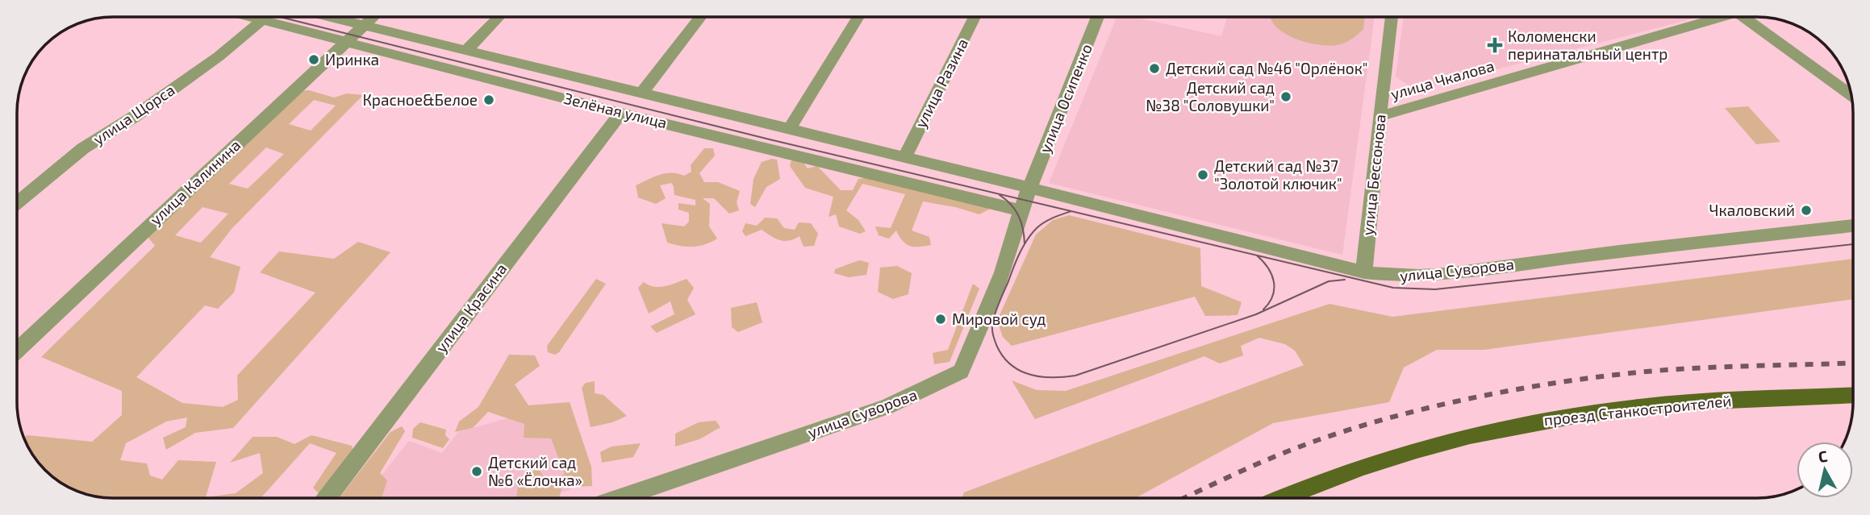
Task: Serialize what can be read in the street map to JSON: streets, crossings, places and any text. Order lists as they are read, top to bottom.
{
  "streets": {
    "main road": ["проезд Станкостроителей"],
    "street": [
      "улица Чкалова",
      "улица Разина",
      "улица Осипенко",
      "Зелёная улица",
      "улица Щорса",
      "улица Бессонова",
      "улица Калинина",
      "улица Суворова",
      "улица Красина"
    ]
  },
  "crossings": [
    ["улица Чкалова", "улица Бессонова"],
    ["улица Разина", "Зелёная улица"],
    ["улица Осипенко", "Зелёная улица"],
    ["улица Осипенко", "улица Суворова"],
    ["Зелёная улица", "улица Щорса"],
    ["Зелёная улица", "улица Калинина"],
    ["Зелёная улица", "улица Суворова"],
    ["Зелёная улица", "улица Красина"],
    ["улица Бессонова", "улица Суворова"]
  ],
  "places": {
    "health": ["Коломенски перинатальный центр"],
    "other": [
      "Иринка",
      "Детский сад №46 \"Орлёнок\"",
      "Детский сад №38 \"Соловушки\"",
      "Красное&Белое",
      "Детский сад №37 \"Золотой ключик\"",
      "Чкаловский",
      "Мировой суд",
      "Детский сад №6 «Ёлочка»"
    ]
  },
  "north": "top"
}
